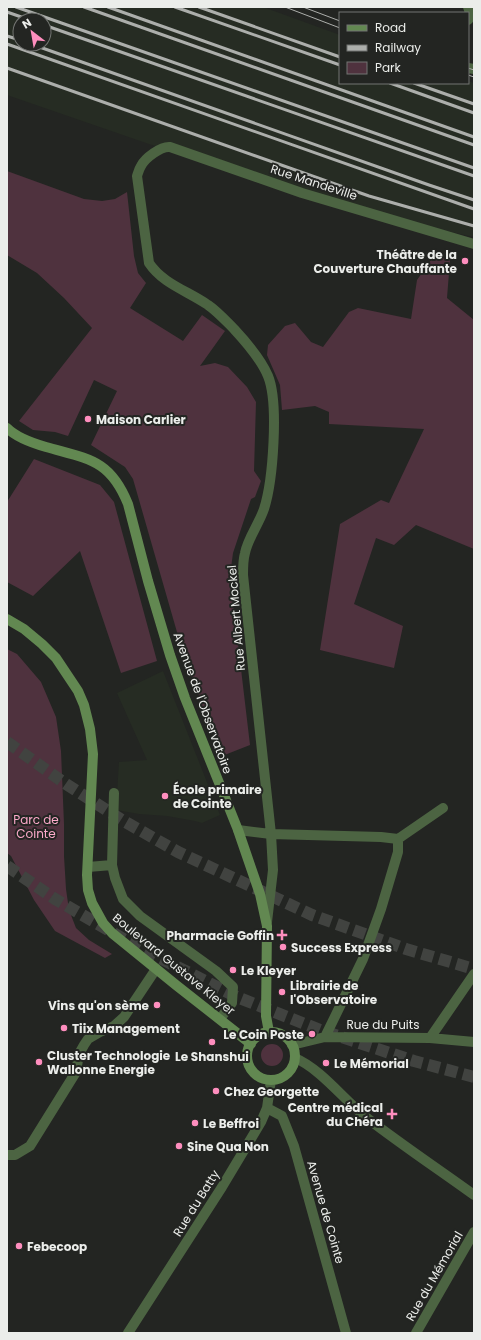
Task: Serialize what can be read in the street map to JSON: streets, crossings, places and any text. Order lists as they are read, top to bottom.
{
  "streets": {
    "street": [
      "Rue Mandeville",
      "Rue Albert Mockel",
      "Avenue de l'Observatoire",
      "Boulevard Gustave Kleyer",
      "Rue du Puits",
      "Rue du Batty",
      "Avenue de Cointe",
      "Rue du Mémorial"
    ]
  },
  "crossings": [
    ["Rue Mandeville", "Rue Albert Mockel"],
    ["Rue Albert Mockel", "Avenue de l'Observatoire"],
    ["Avenue de l'Observatoire", "Boulevard Gustave Kleyer"],
    ["Avenue de l'Observatoire", "Rue du Puits"],
    ["Avenue de l'Observatoire", "Rue du Batty"],
    ["Boulevard Gustave Kleyer", "Rue du Puits"],
    ["Boulevard Gustave Kleyer", "Rue du Batty"],
    ["Rue du Puits", "Rue du Batty"],
    ["Rue du Batty", "Avenue de Cointe"]
  ],
  "parks": ["Parc de Cointe"],
  "places": {
    "other": [
      "Théâtre de la Couverture Chauffante",
      "Maison Carlier",
      "École primaire de Cointe",
      "Success Express",
      "Le Kleyer",
      "Librairie de l'Observatoire",
      "Vins qu'on sème",
      "Tiix Management",
      "Le Coin Poste",
      "Le Shanshui",
      "Cluster Technologie Wallonne Energie",
      "Le Mémorial",
      "Chez Georgette",
      "Le Beffroi",
      "Sine Qua Non",
      "Febecoop"
    ],
    "health": ["Pharmacie Goffin", "Centre médical du Chéra"]
  },
  "legend": ["Road", "Railway", "Park"],
  "north": "top left"
}
